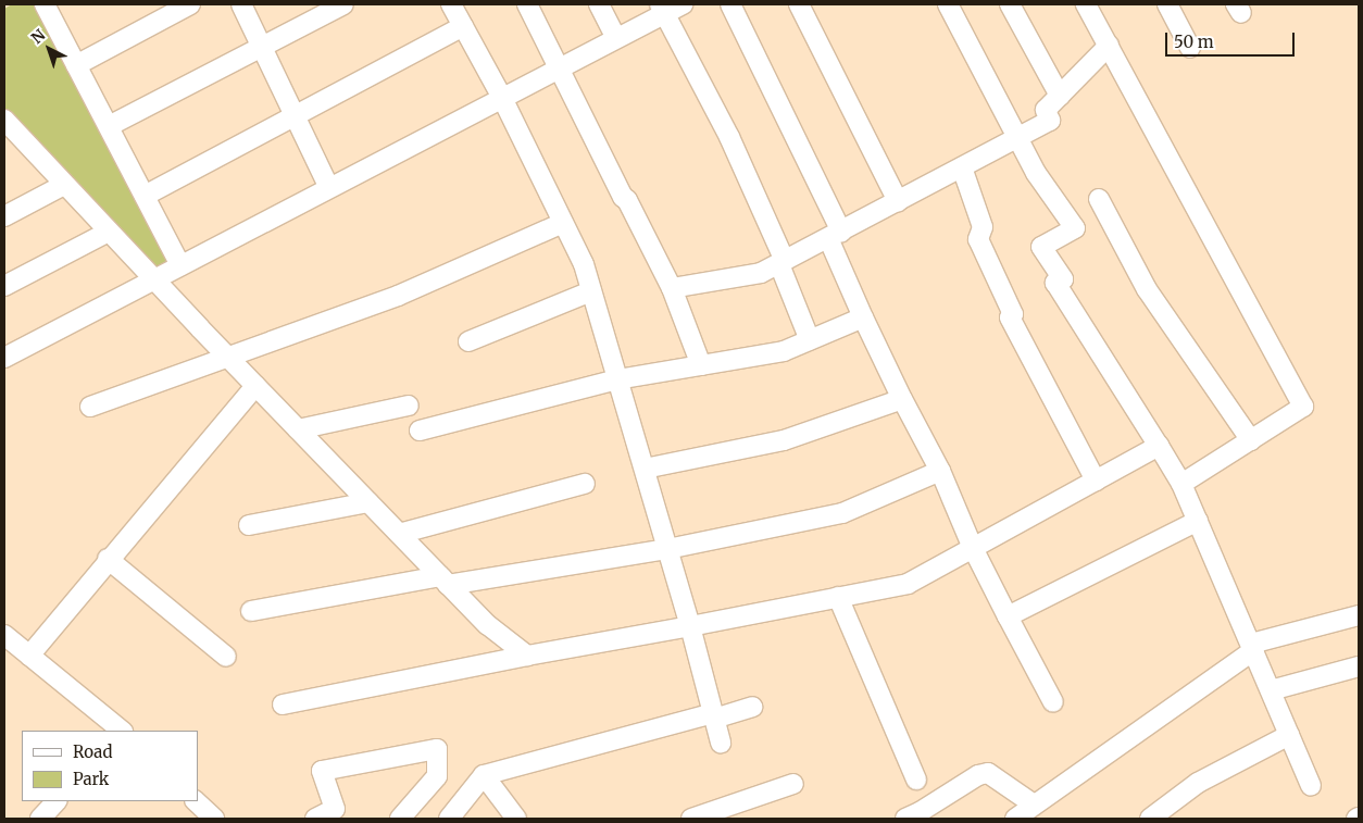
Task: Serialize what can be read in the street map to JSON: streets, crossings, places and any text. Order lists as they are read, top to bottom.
{
  "legend": ["Road", "Park"],
  "scale_bar": "50 m",
  "north": "top left"
}
